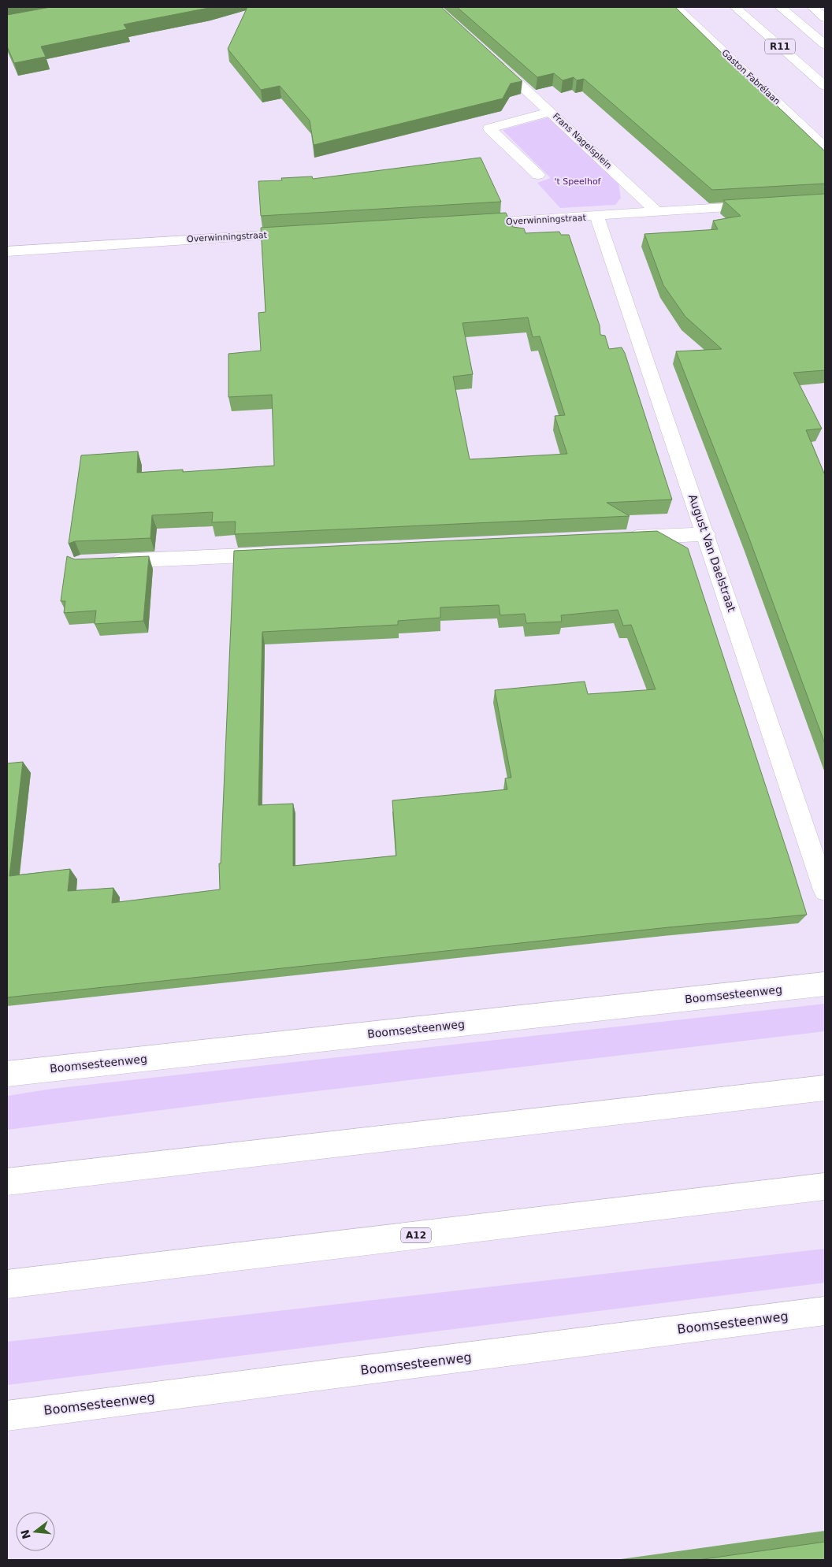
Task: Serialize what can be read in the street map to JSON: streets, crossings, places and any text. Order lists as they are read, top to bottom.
{
  "streets": {
    "main road": [
      "R11",
      "Gaston Fabrélaan",
      "Frans Nagelsplein",
      "Overwinningstraat",
      "August Van Daelstraat",
      "Boomsesteenweg",
      "A12"
    ]
  },
  "crossings": [
    ["Frans Nagelsplein", "Overwinningstraat"],
    ["Overwinningstraat", "August Van Daelstraat"]
  ],
  "parks": ["'t Speelhof"],
  "north": "left"
}
